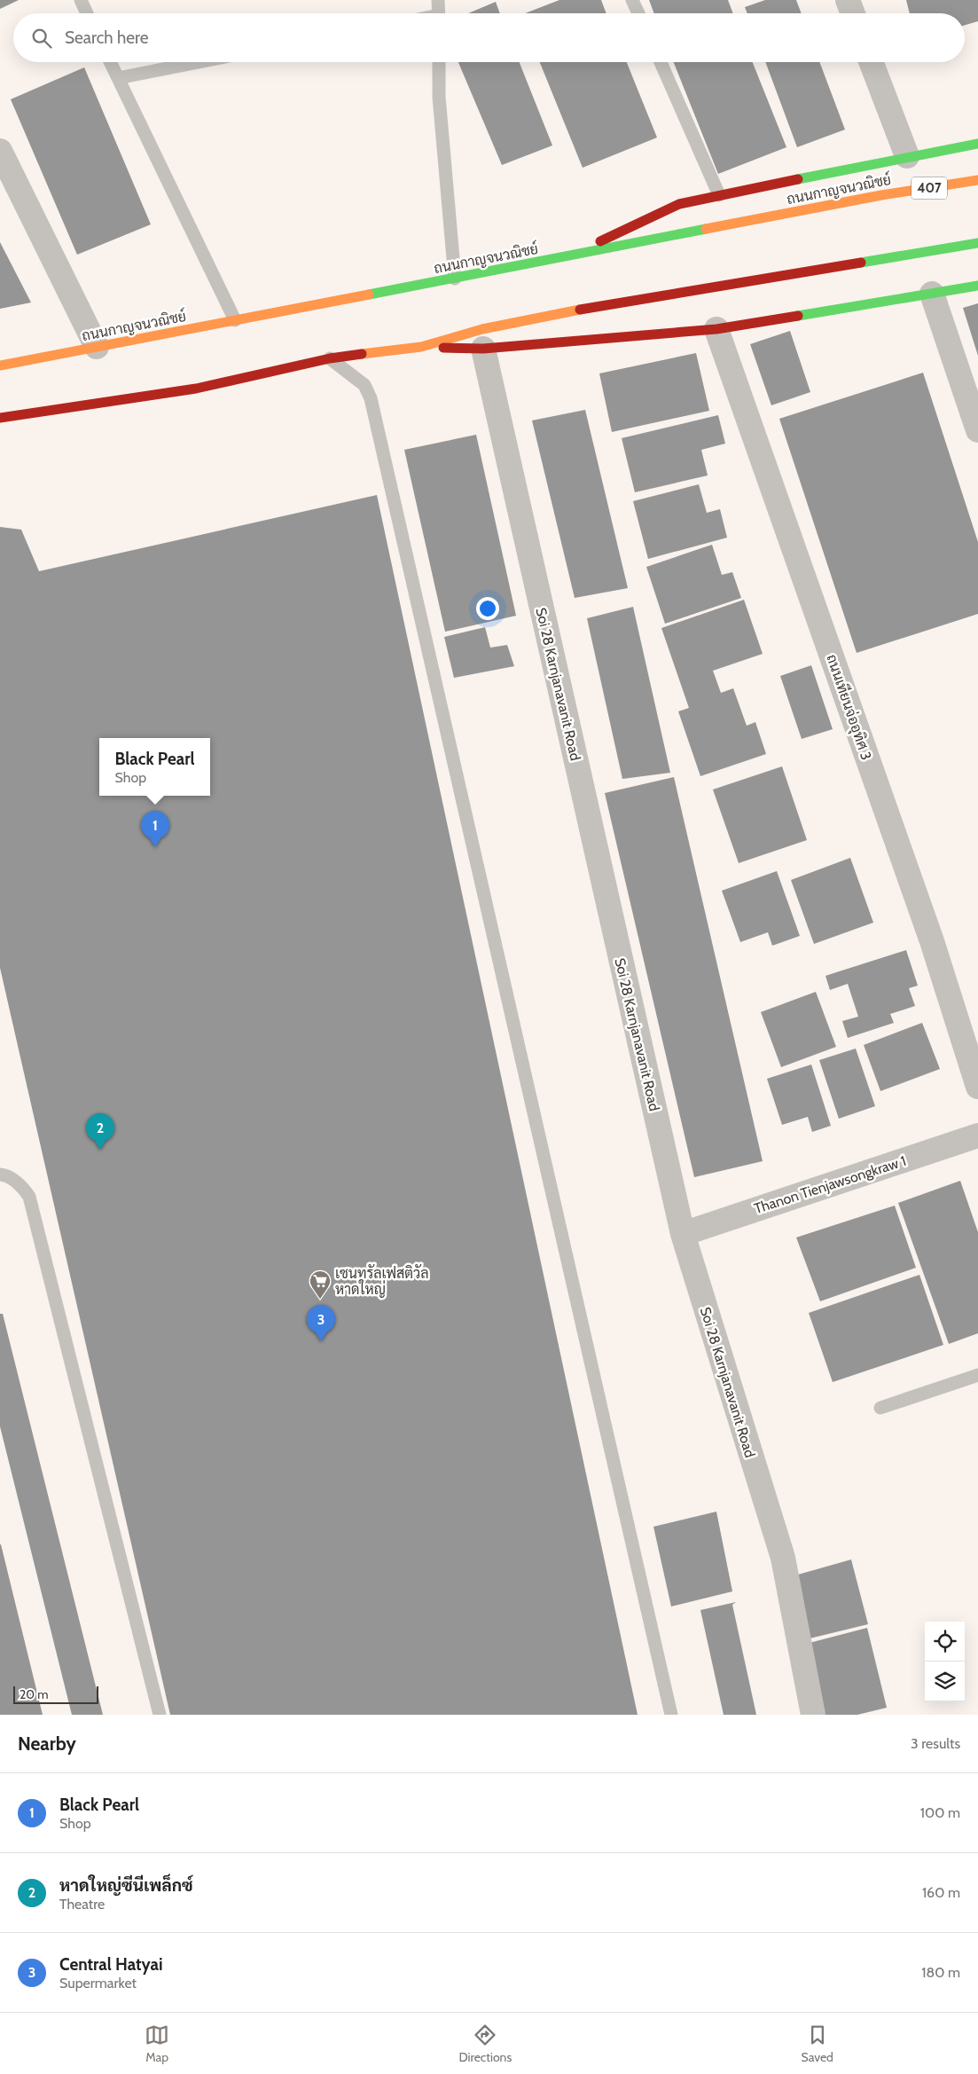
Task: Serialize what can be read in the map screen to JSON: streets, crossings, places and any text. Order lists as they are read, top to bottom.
{
  "streets": {
    "main road": ["407", "ถนนกาญจนวณิชย์"],
    "street": ["Soi 28 Karnjanavanit Road", "ถนนเทียนจ่ออุทิศ 3", "Thanon Tienjawsongkraw 1"]
  },
  "crossings": [
    ["Soi 28 Karnjanavanit Road", "Thanon Tienjawsongkraw 1"]
  ],
  "places": {
    "supermarket": ["เซนทรัลเฟสติวัล หาดใหญ่"]
  },
  "scale_bar": "20 m",
  "page": {
    "search": "Search here",
    "popup": ["Black Pearl", "Shop"],
    "pins": ["1", "2", "3"],
    "scale": "20 m",
    "heading": ["Nearby", "3 results"],
    "list": [
      {
        "mark": "1",
        "name": "Black Pearl",
        "note": "Shop",
        "value": "100 m"
      },
      {
        "mark": "2",
        "name": "หาดใหญ่ซีนีเพล็กซ์",
        "note": "Theatre",
        "value": "160 m"
      },
      {
        "mark": "3",
        "name": "Central Hatyai",
        "note": "Supermarket",
        "value": "180 m"
      }
    ],
    "nav": ["Map", "Directions", "Saved"]
  }
}
